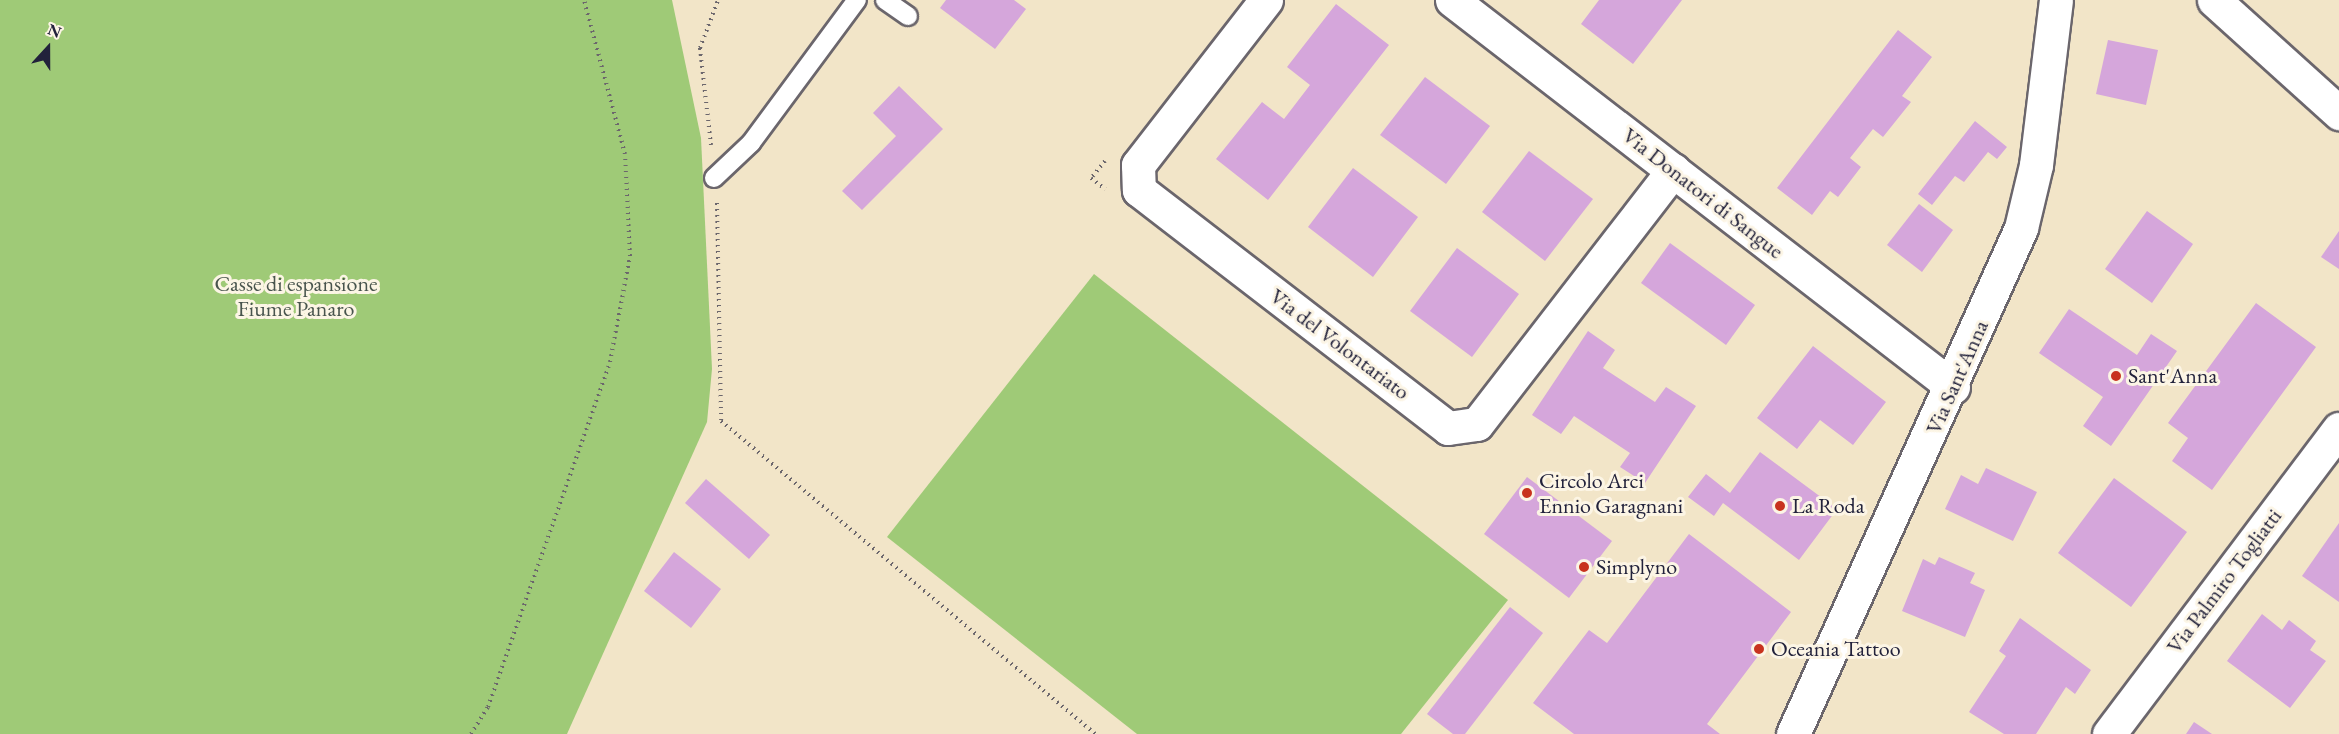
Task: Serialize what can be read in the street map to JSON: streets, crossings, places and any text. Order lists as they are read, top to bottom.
{
  "streets": {
    "street": [
      "Via Donatori di Sangue",
      "Via del Volontariato",
      "Via Sant'Anna",
      "Via Palmiro Togliatti"
    ]
  },
  "crossings": [
    ["Via Donatori di Sangue", "Via del Volontariato"],
    ["Via Donatori di Sangue", "Via Sant'Anna"]
  ],
  "parks": ["Casse di espansione Fiume Panaro"],
  "places": [
    "Sant'Anna",
    "Circolo Arci Ennio Garagnani",
    "La Roda",
    "Simplyno",
    "Oceania Tattoo"
  ],
  "north": "top"
}
